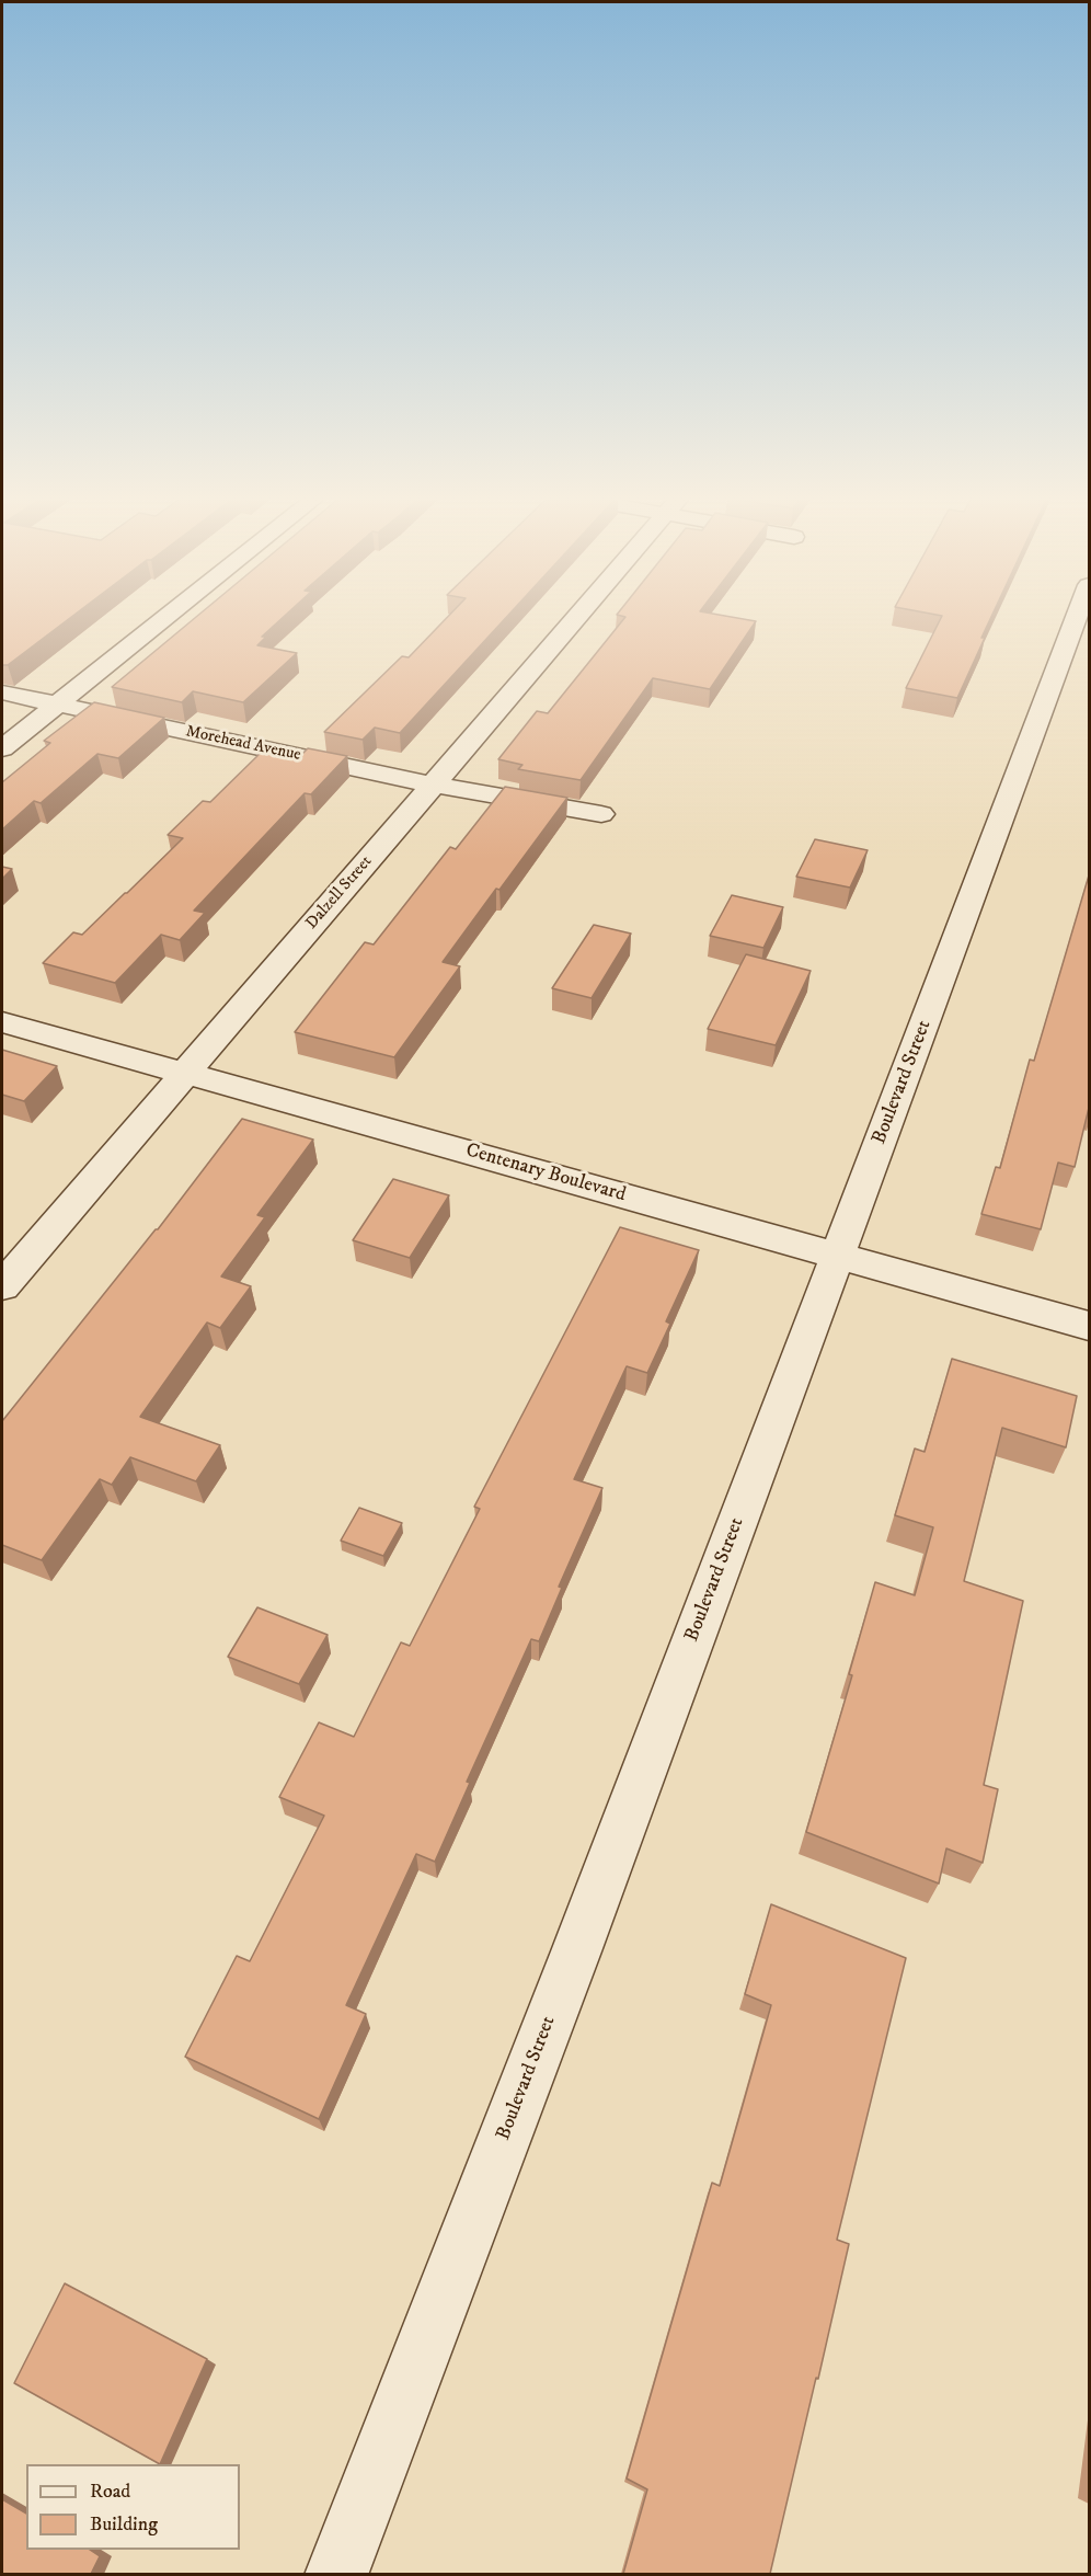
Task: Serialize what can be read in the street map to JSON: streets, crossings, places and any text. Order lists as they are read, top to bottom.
{
  "streets": {
    "street": [
      "Morehead Avenue",
      "Dalzell Street",
      "Boulevard Street",
      "Centenary Boulevard"
    ]
  },
  "crossings": [
    ["Morehead Avenue", "Dalzell Street"],
    ["Dalzell Street", "Centenary Boulevard"],
    ["Boulevard Street", "Centenary Boulevard"]
  ],
  "legend": ["Road", "Building"]
}
